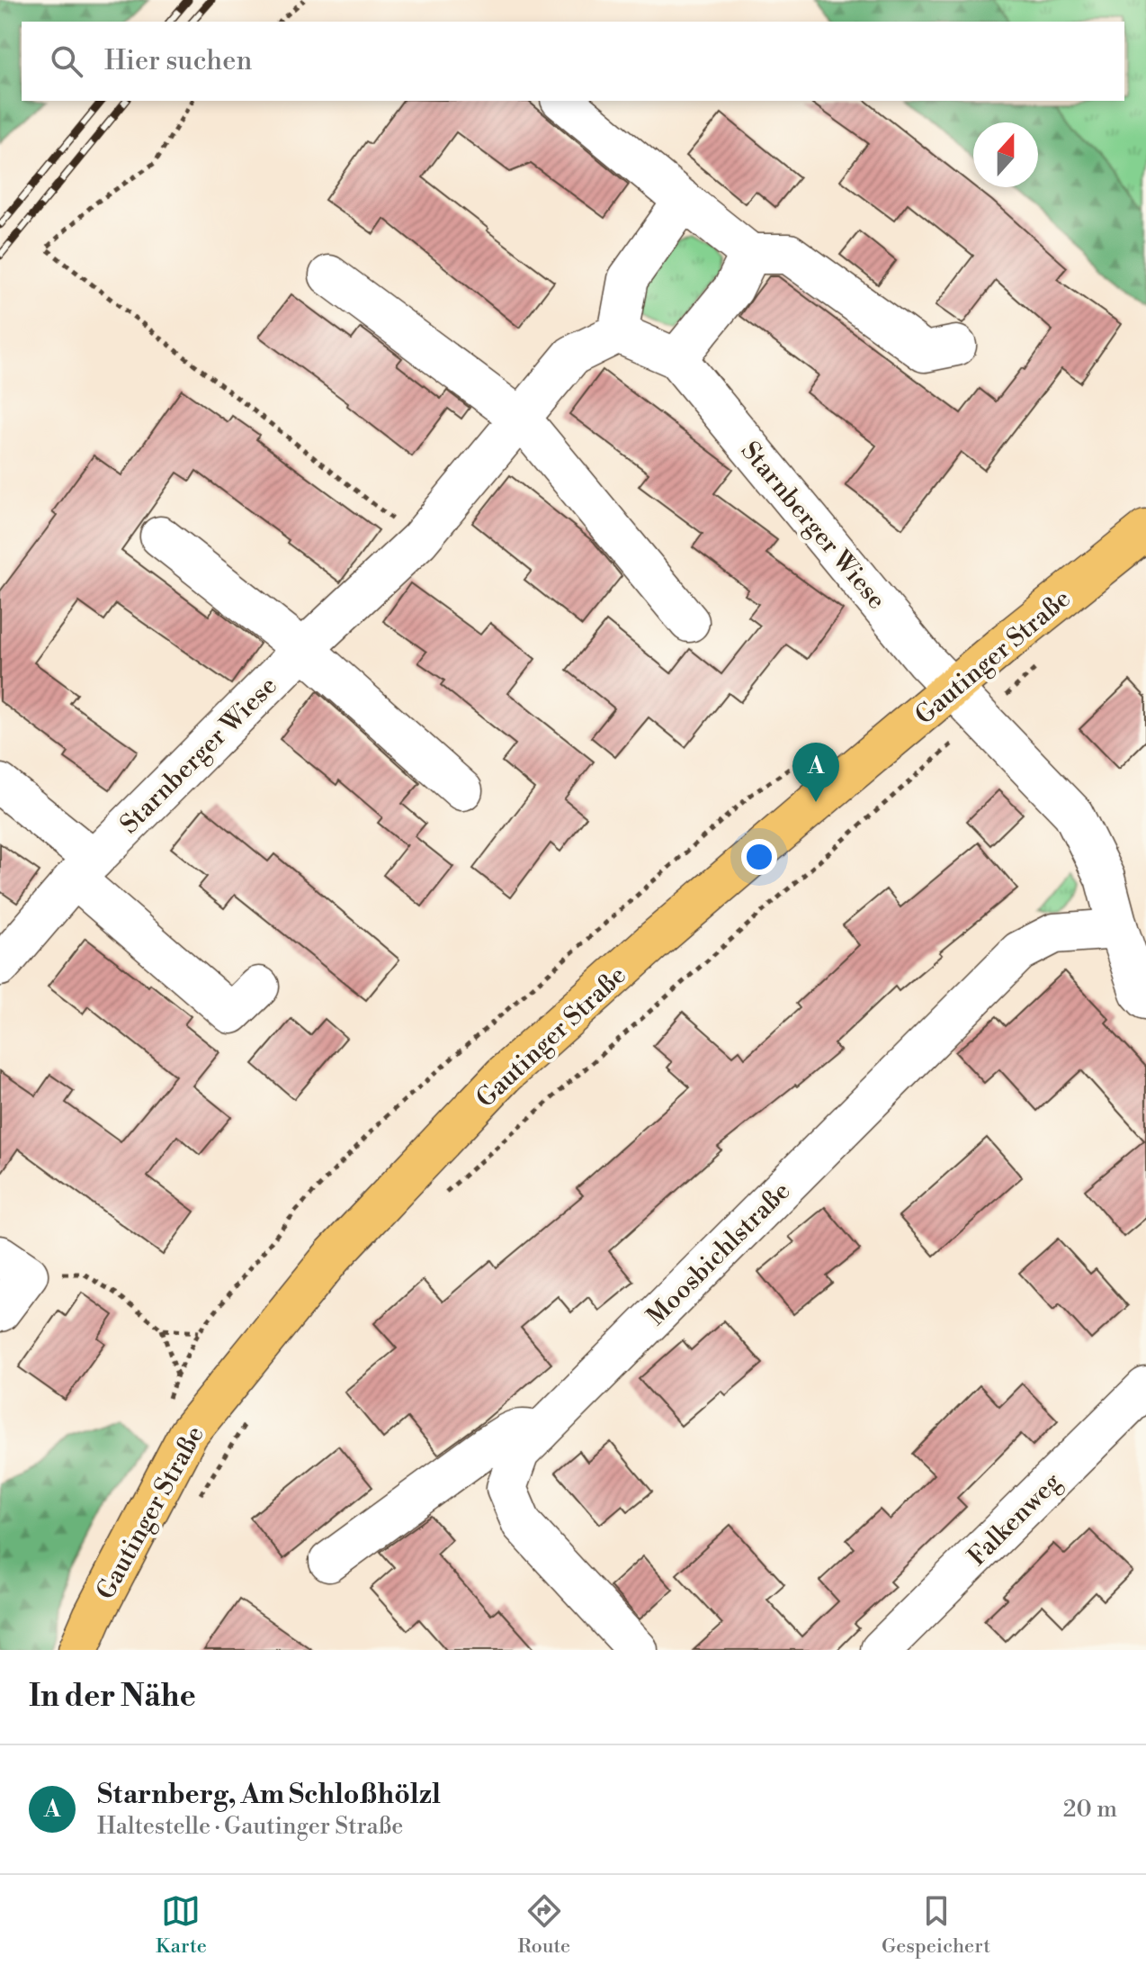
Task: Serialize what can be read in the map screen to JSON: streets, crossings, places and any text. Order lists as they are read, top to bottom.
{
  "streets": {
    "main road": ["Gautinger Straße"],
    "street": ["Starnberger Wiese", "Moosbichlstraße", "Falkenweg"]
  },
  "crossings": [
    ["Starnberger Wiese", "Gautinger Straße"],
    ["Starnberger Wiese", "Moosbichlstraße"]
  ],
  "north": "top",
  "page": {
    "search": "Hier suchen",
    "pins": "A",
    "heading": "In der Nähe",
    "list": [
      {
        "mark": "A",
        "name": "Starnberg, Am Schloßhölzl",
        "note": "Haltestelle · Gautinger Straße",
        "value": "20 m"
      }
    ],
    "nav": ["Karte", "Route", "Gespeichert"]
  }
}
